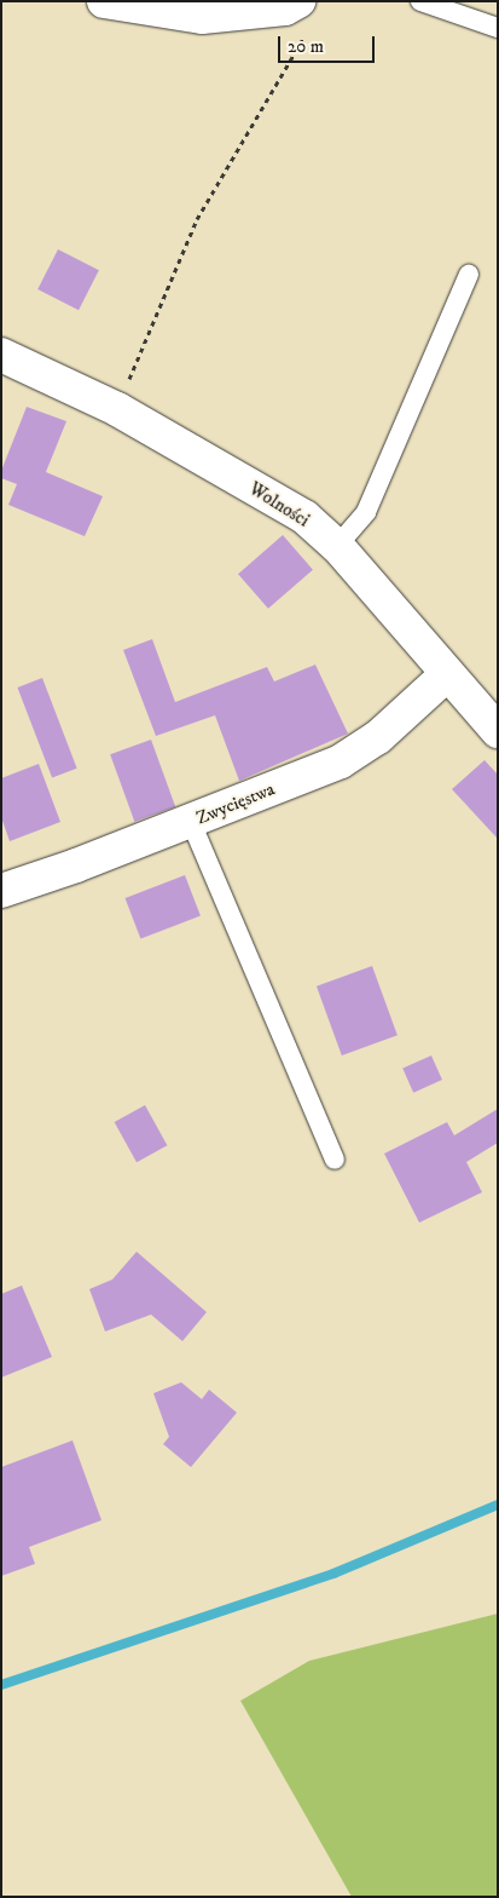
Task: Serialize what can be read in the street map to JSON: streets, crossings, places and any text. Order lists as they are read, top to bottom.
{
  "streets": {
    "street": ["Wolności", "Zwycięstwa"]
  },
  "crossings": [
    ["Wolności", "Zwycięstwa"]
  ],
  "scale_bar": "20 m"
}
